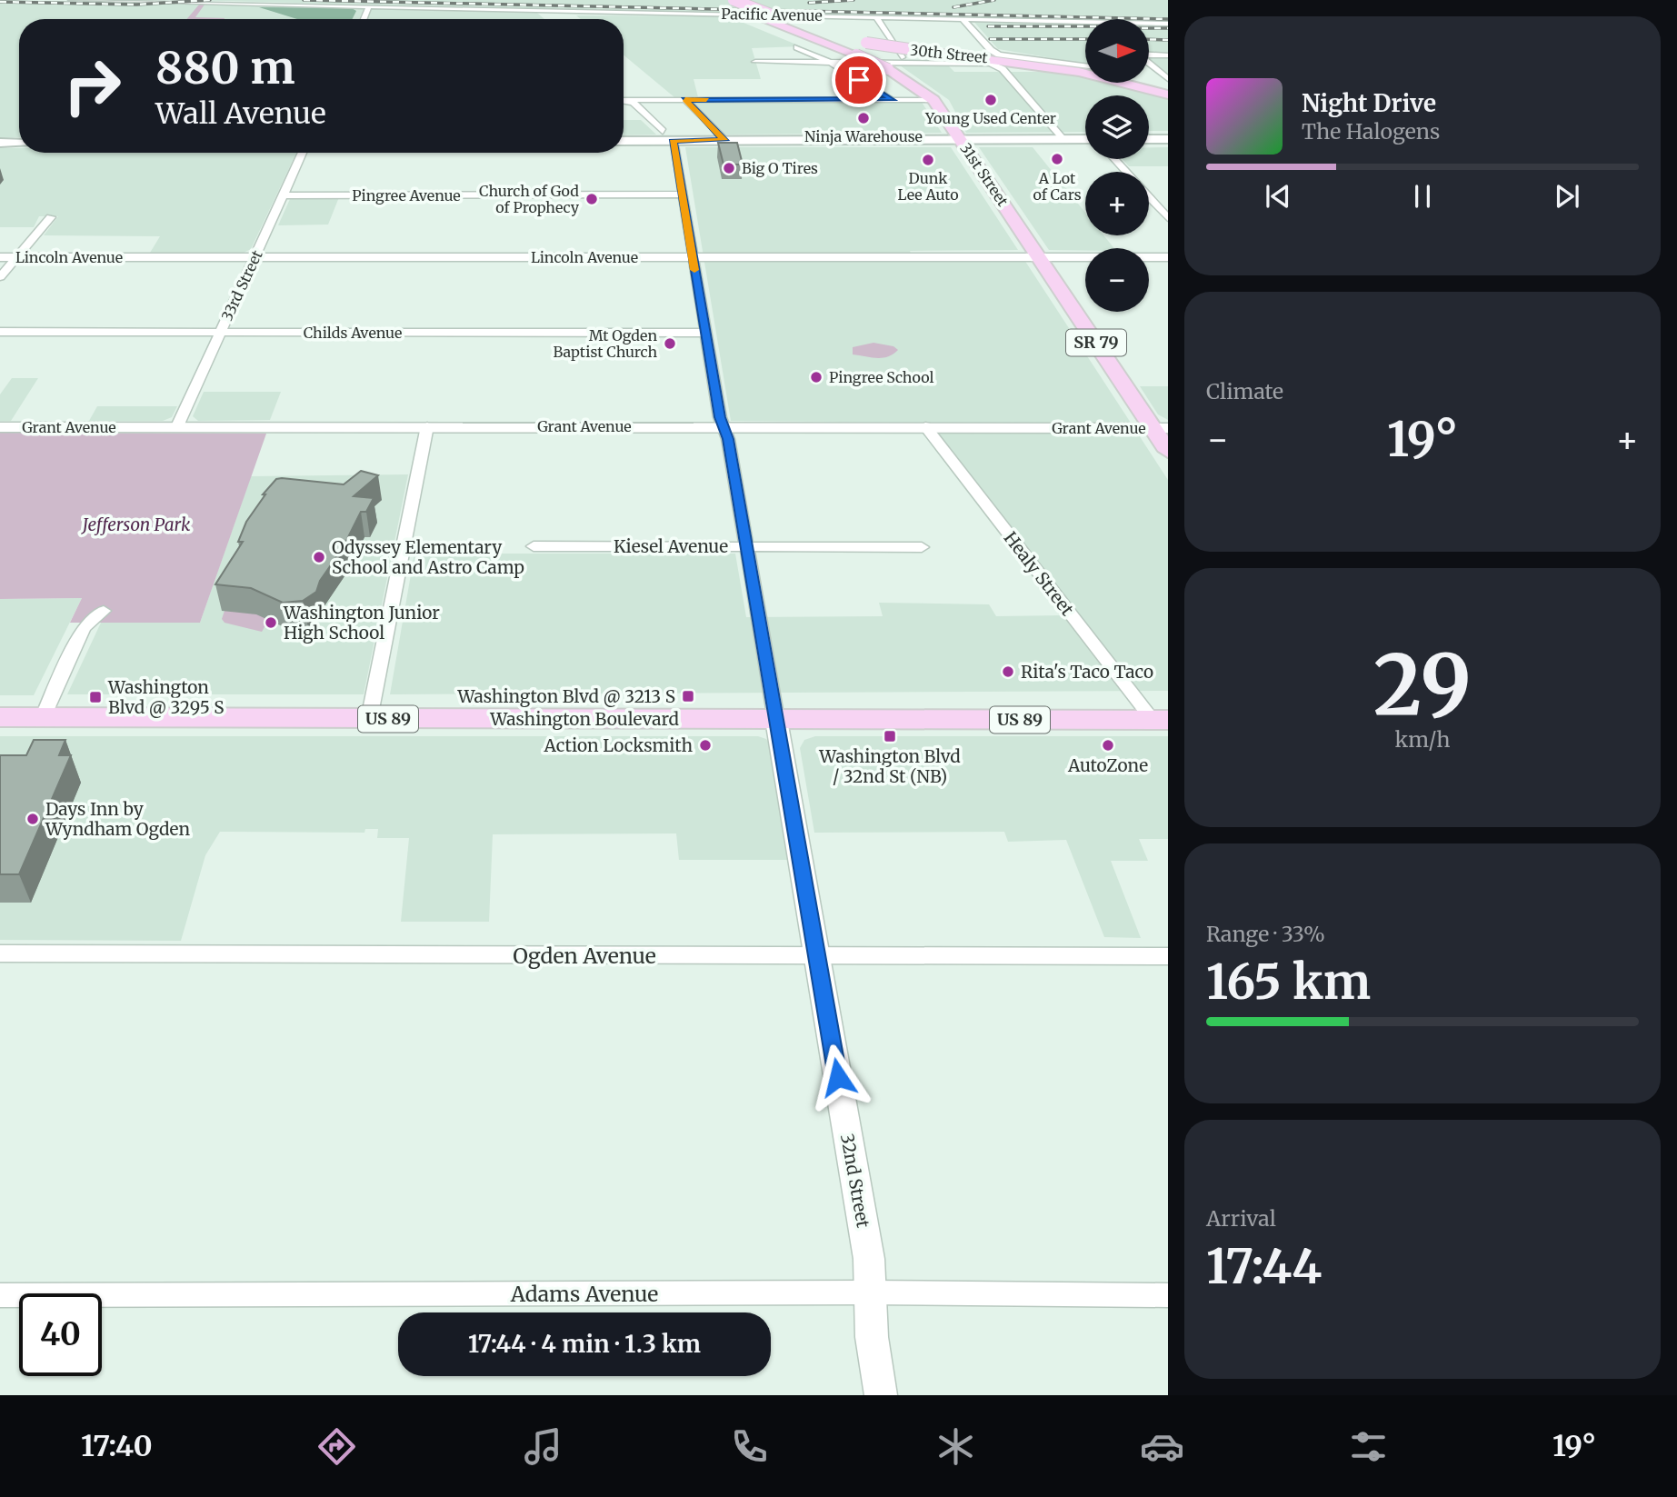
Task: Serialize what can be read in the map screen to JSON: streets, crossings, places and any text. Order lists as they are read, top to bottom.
{
  "streets": {
    "main road": [
      "30th Street",
      "31st Street",
      "SR 79",
      "US 89",
      "Washington Boulevard"
    ],
    "street": [
      "Pacific Avenue",
      "Pingree Avenue",
      "Lincoln Avenue",
      "33rd Street",
      "Childs Avenue",
      "Grant Avenue",
      "Kiesel Avenue",
      "Healy Street",
      "Ogden Avenue",
      "32nd Street",
      "Adams Avenue"
    ]
  },
  "crossings": [
    ["30th Street", "31st Street"],
    ["31st Street", "Lincoln Avenue"],
    ["31st Street", "Grant Avenue"],
    ["Pingree Avenue", "33rd Street"],
    ["Pingree Avenue", "32nd Street"],
    ["Lincoln Avenue", "33rd Street"],
    ["Lincoln Avenue", "32nd Street"],
    ["33rd Street", "Childs Avenue"],
    ["33rd Street", "Grant Avenue"],
    ["Childs Avenue", "32nd Street"],
    ["Grant Avenue", "Healy Street"],
    ["Grant Avenue", "32nd Street"],
    ["Kiesel Avenue", "32nd Street"],
    ["Healy Street", "Washington Boulevard"],
    ["Washington Boulevard", "32nd Street"],
    ["Ogden Avenue", "32nd Street"],
    ["32nd Street", "Adams Avenue"]
  ],
  "parks": ["Jefferson Park"],
  "places": {
    "other": [
      "Young Used Center",
      "Ninja Warehouse",
      "A Lot of Cars",
      "Dunk Lee Auto",
      "Big O Tires",
      "Church of God of Prophecy",
      "Mt Ogden Baptist Church",
      "Pingree School",
      "Odyssey Elementary School and Astro Camp",
      "Washington Junior High School",
      "Rita's Taco Taco",
      "Action Locksmith",
      "AutoZone",
      "Days Inn by Wyndham Ogden"
    ],
    "transit": ["Washington Blvd @ 3213 S", "Washington Blvd @ 3295 S", "Washington Blvd / 32nd St (NB)"]
  },
  "north": "right",
  "page": {
    "map_buttons": ["+", "−"],
    "turn": ["880 m", "Wall Avenue"],
    "song": ["Night Drive", "The Halogens"],
    "tile": [
      "Climate",
      ["29", "km/h"],
      ["Range · 33%", "165 km"],
      ["Arrival", "17:44"]
    ],
    "heat": ["−", "19°", "+"],
    "limit": "40",
    "trip": "17:44 · 4 min · 1.3 km",
    "tabs": ["17:40", "19°"]
  }
}
